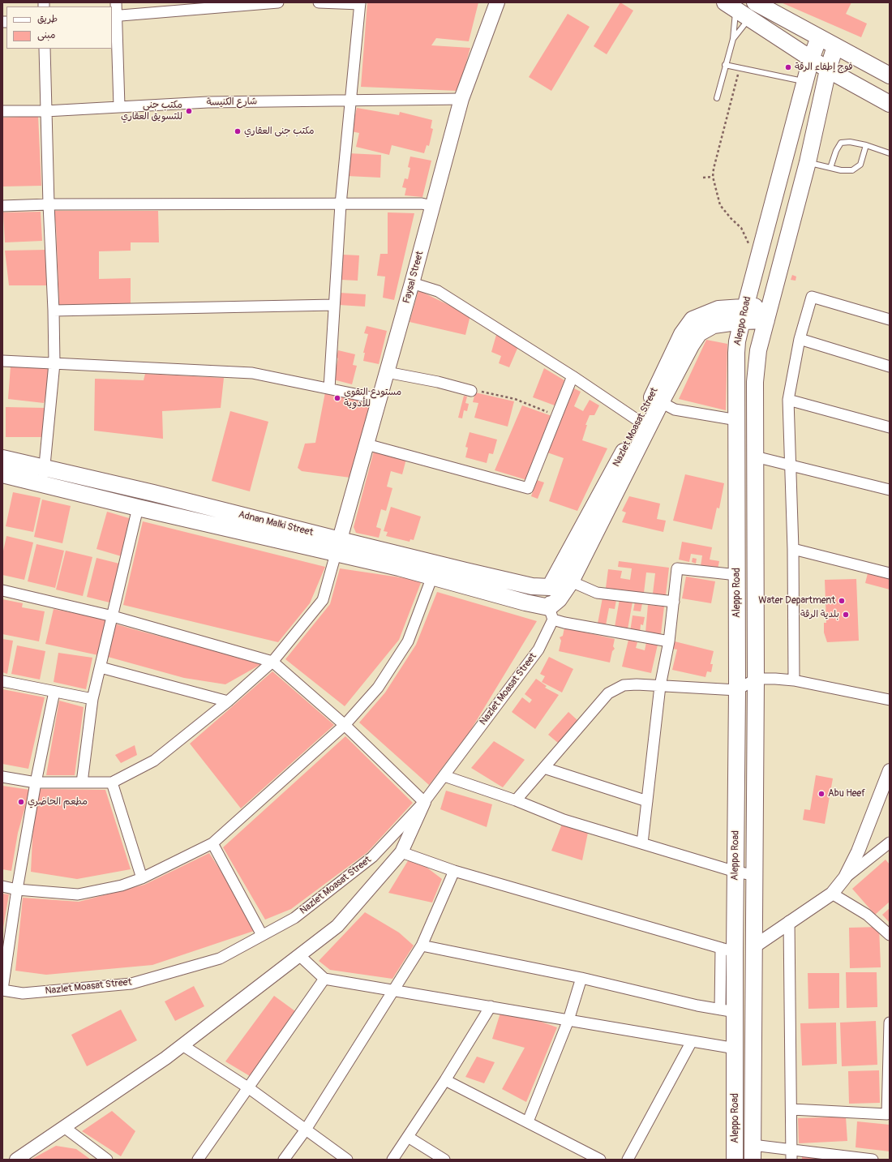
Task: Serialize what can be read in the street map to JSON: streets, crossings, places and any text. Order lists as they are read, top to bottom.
{
  "streets": {
    "main road": [
      "Faysal Street",
      "Aleppo Road",
      "Nazlet Moasat Street",
      "Adnan Malki Street"
    ],
    "street": ["شارع الكنيسة"]
  },
  "crossings": [
    ["شارع الكنيسة", "Faysal Street"],
    ["Faysal Street", "Adnan Malki Street"],
    ["Aleppo Road", "Nazlet Moasat Street"],
    ["Nazlet Moasat Street", "Adnan Malki Street"]
  ],
  "places": [
    "فوج إطفاء الرقة",
    "مكتب جنى للتسويق العقاري",
    "مكتب جنى العقاري",
    "مستودع التقوى للأدوية",
    "Water Department",
    "بلدية الرقة",
    "Abu Heef",
    "مطعم الحاضري"
  ],
  "legend": ["طريق", "مبنى"]
}
